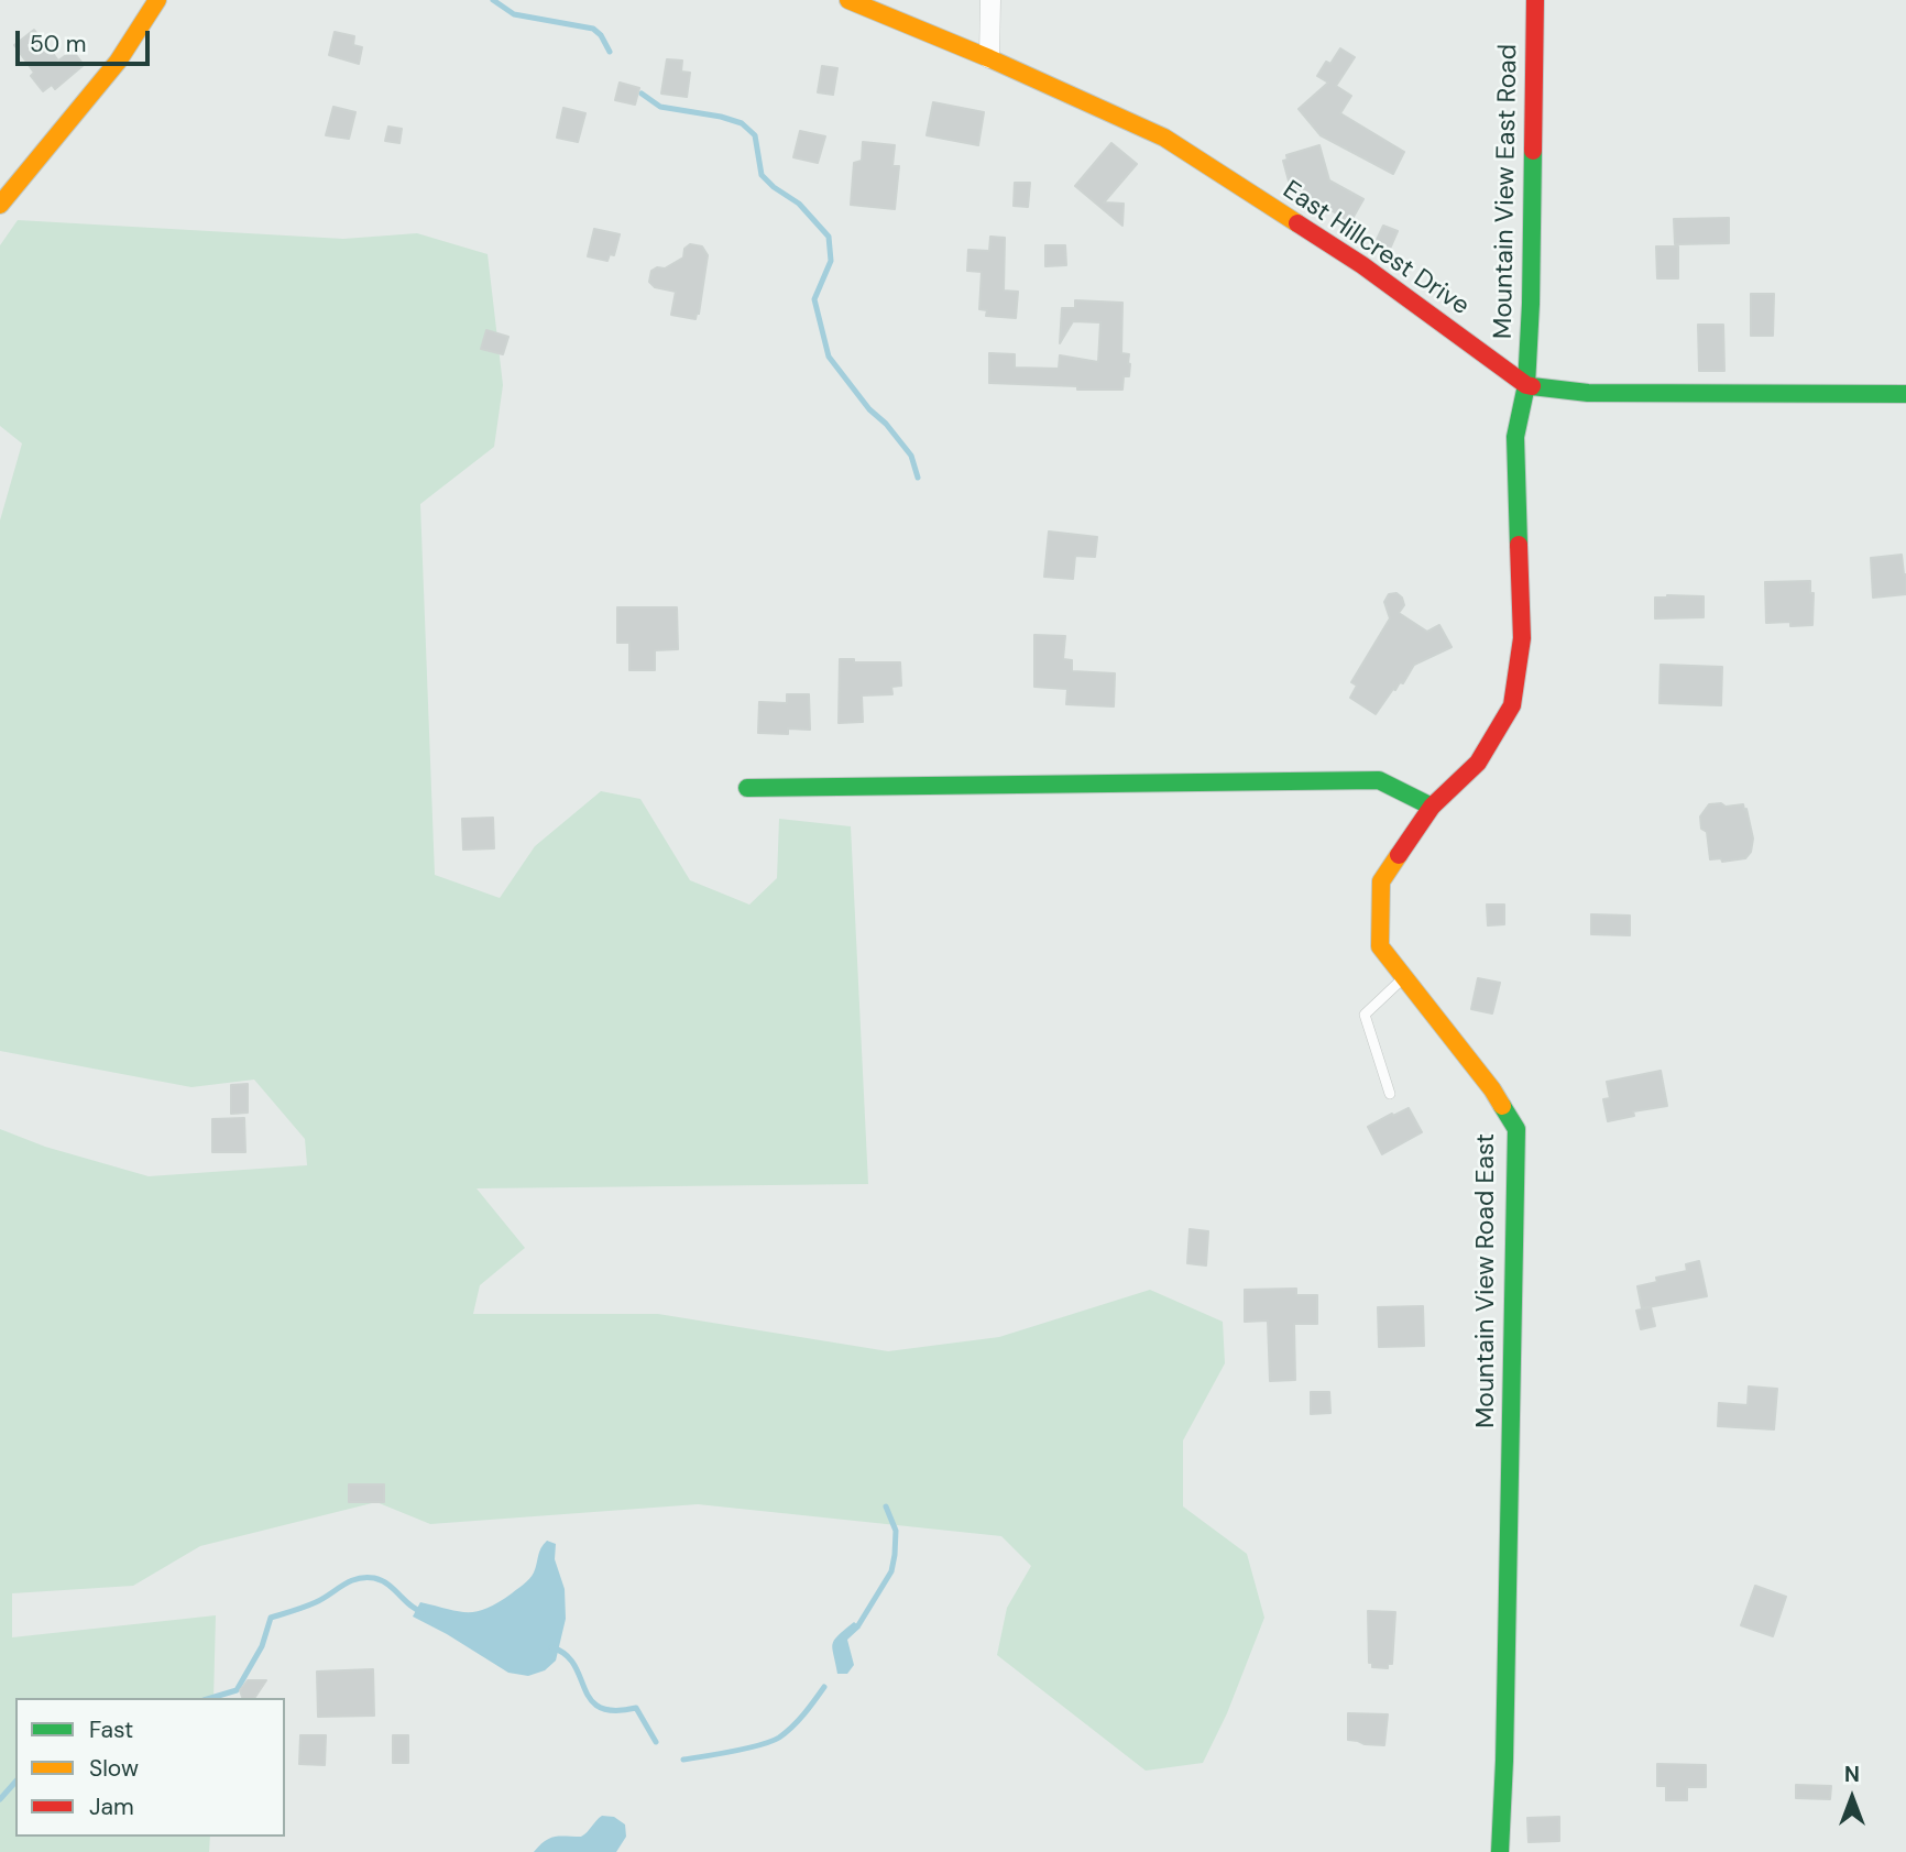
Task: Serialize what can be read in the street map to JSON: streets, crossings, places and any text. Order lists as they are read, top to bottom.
{
  "streets": {
    "street": ["Mountain View East Road", "East Hillcrest Drive", "Mountain View Road East"]
  },
  "crossings": [
    ["Mountain View East Road", "East Hillcrest Drive"],
    ["Mountain View East Road", "Mountain View Road East"],
    ["East Hillcrest Drive", "Mountain View Road East"]
  ],
  "legend": ["Fast", "Slow", "Jam"],
  "scale_bar": "50 m",
  "north": "top"
}
